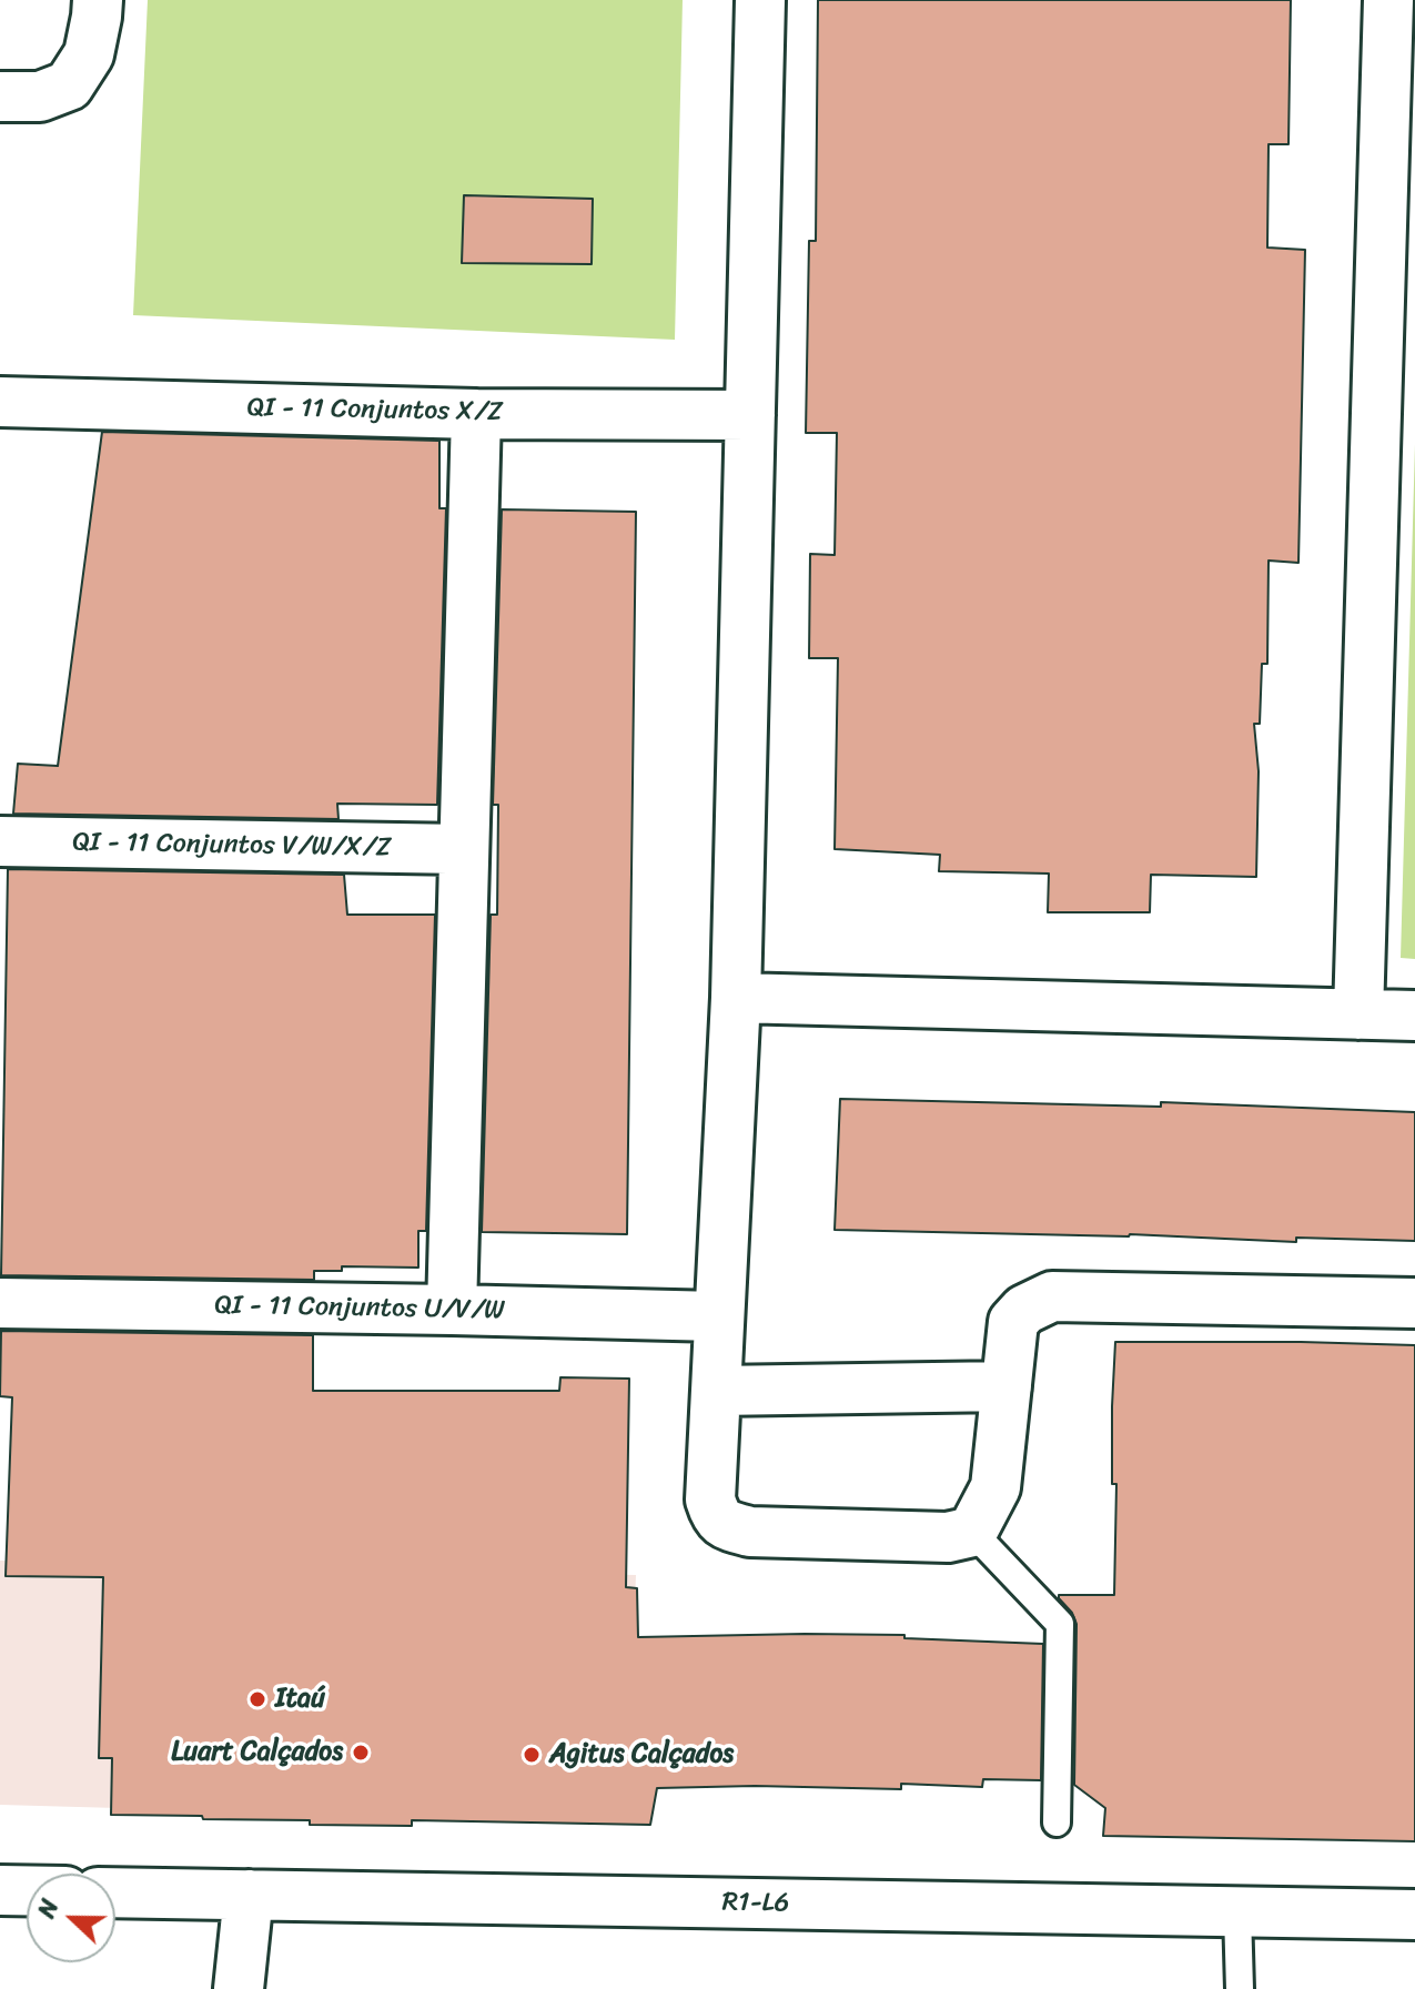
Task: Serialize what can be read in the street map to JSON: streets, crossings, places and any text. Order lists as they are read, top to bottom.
{
  "streets": {
    "street": [
      "QI - 11 Conjuntos X/Z",
      "QI - 11 Conjuntos V/W/X/Z",
      "QI - 11 Conjuntos U/V/W",
      "R1-L6"
    ]
  },
  "places": ["Itaú", "Luart Calçados", "Agitus Calçados"],
  "north": "left"
}
